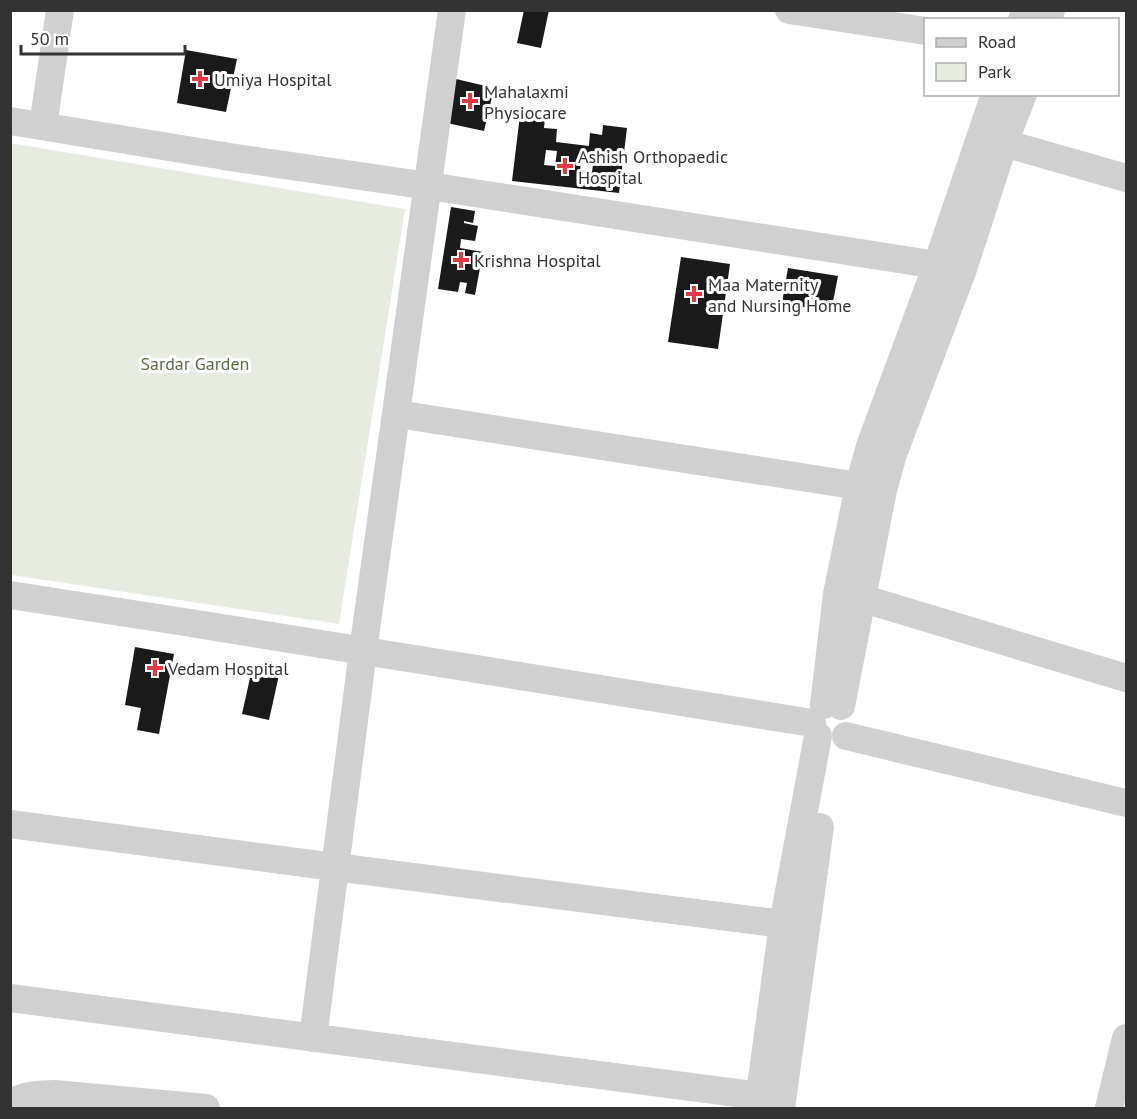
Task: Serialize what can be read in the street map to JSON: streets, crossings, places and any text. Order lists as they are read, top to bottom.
{
  "parks": ["Sardar Garden"],
  "places": {
    "health": [
      "Umiya Hospital",
      "Mahalaxmi Physiocare",
      "Ashish Orthopaedic Hospital",
      "Krishna Hospital",
      "Maa Maternity and Nursing Home",
      "Vedam Hospital"
    ]
  },
  "legend": ["Road", "Park"],
  "scale_bar": "50 m"
}
